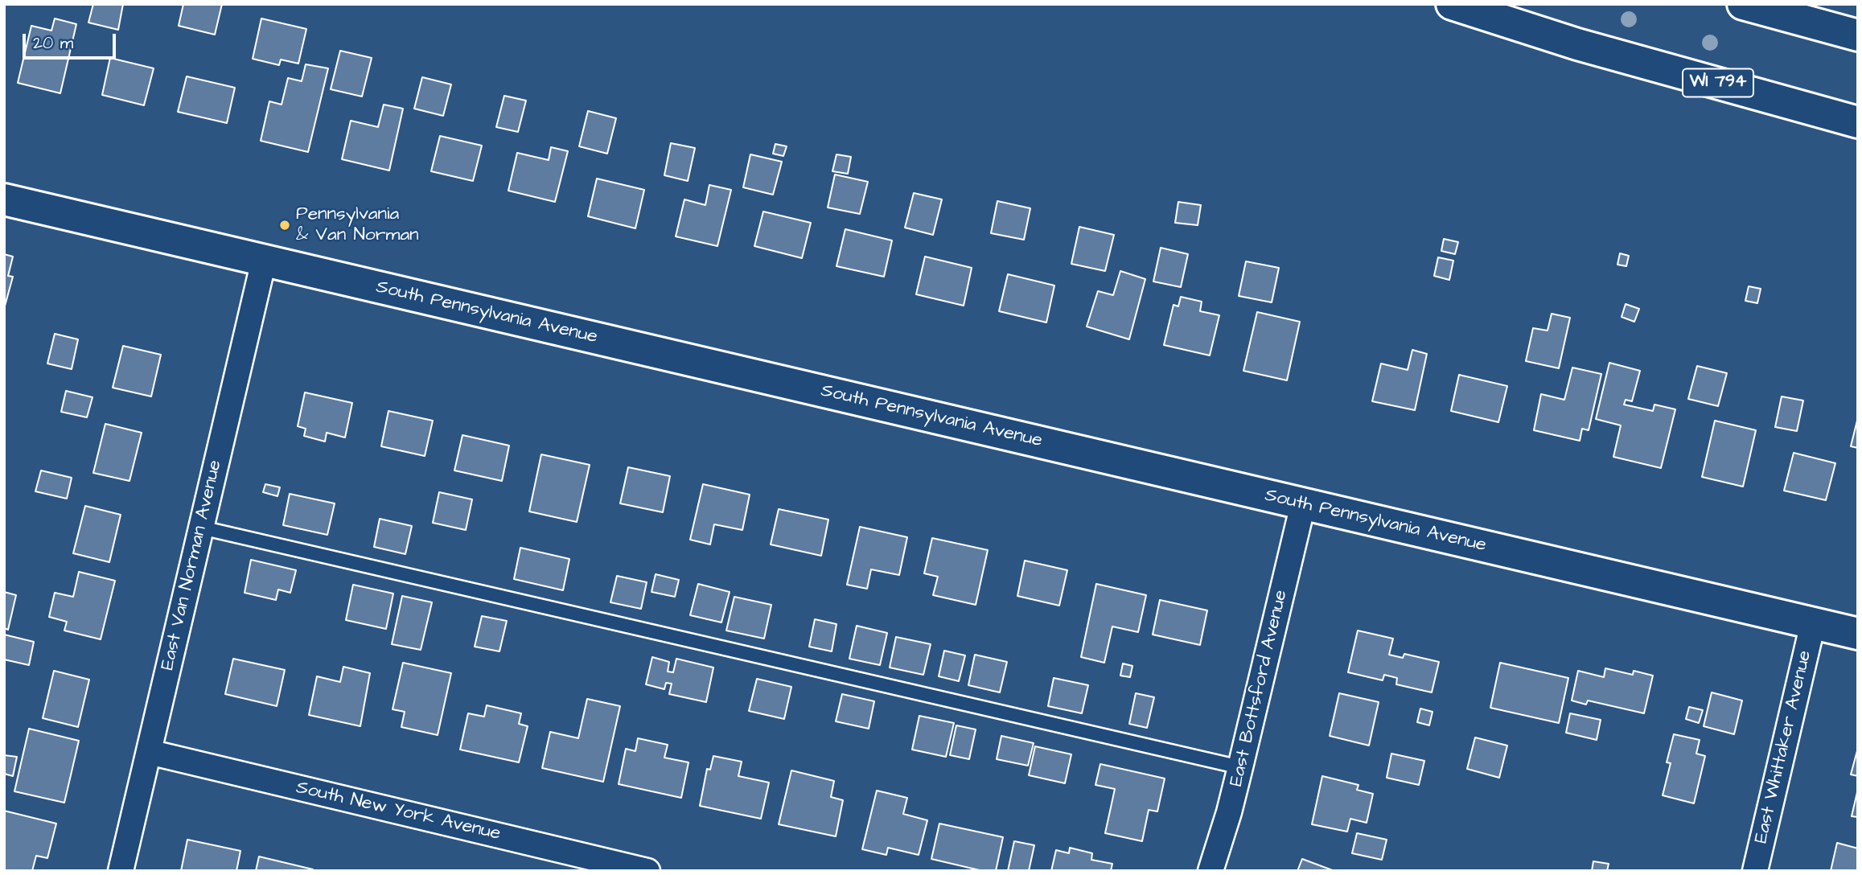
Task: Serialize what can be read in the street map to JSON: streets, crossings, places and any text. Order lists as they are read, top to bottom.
{
  "streets": {
    "street": [
      "WI 794",
      "South Pennsylvania Avenue",
      "East Van Norman Avenue",
      "East Bottsford Avenue",
      "East Whittaker Avenue",
      "South New York Avenue"
    ]
  },
  "crossings": [
    ["South Pennsylvania Avenue", "East Van Norman Avenue"],
    ["South Pennsylvania Avenue", "East Bottsford Avenue"],
    ["South Pennsylvania Avenue", "East Whittaker Avenue"],
    ["East Van Norman Avenue", "South New York Avenue"]
  ],
  "places": ["Pennsylvania & Van Norman"],
  "scale_bar": "20 m"
}
